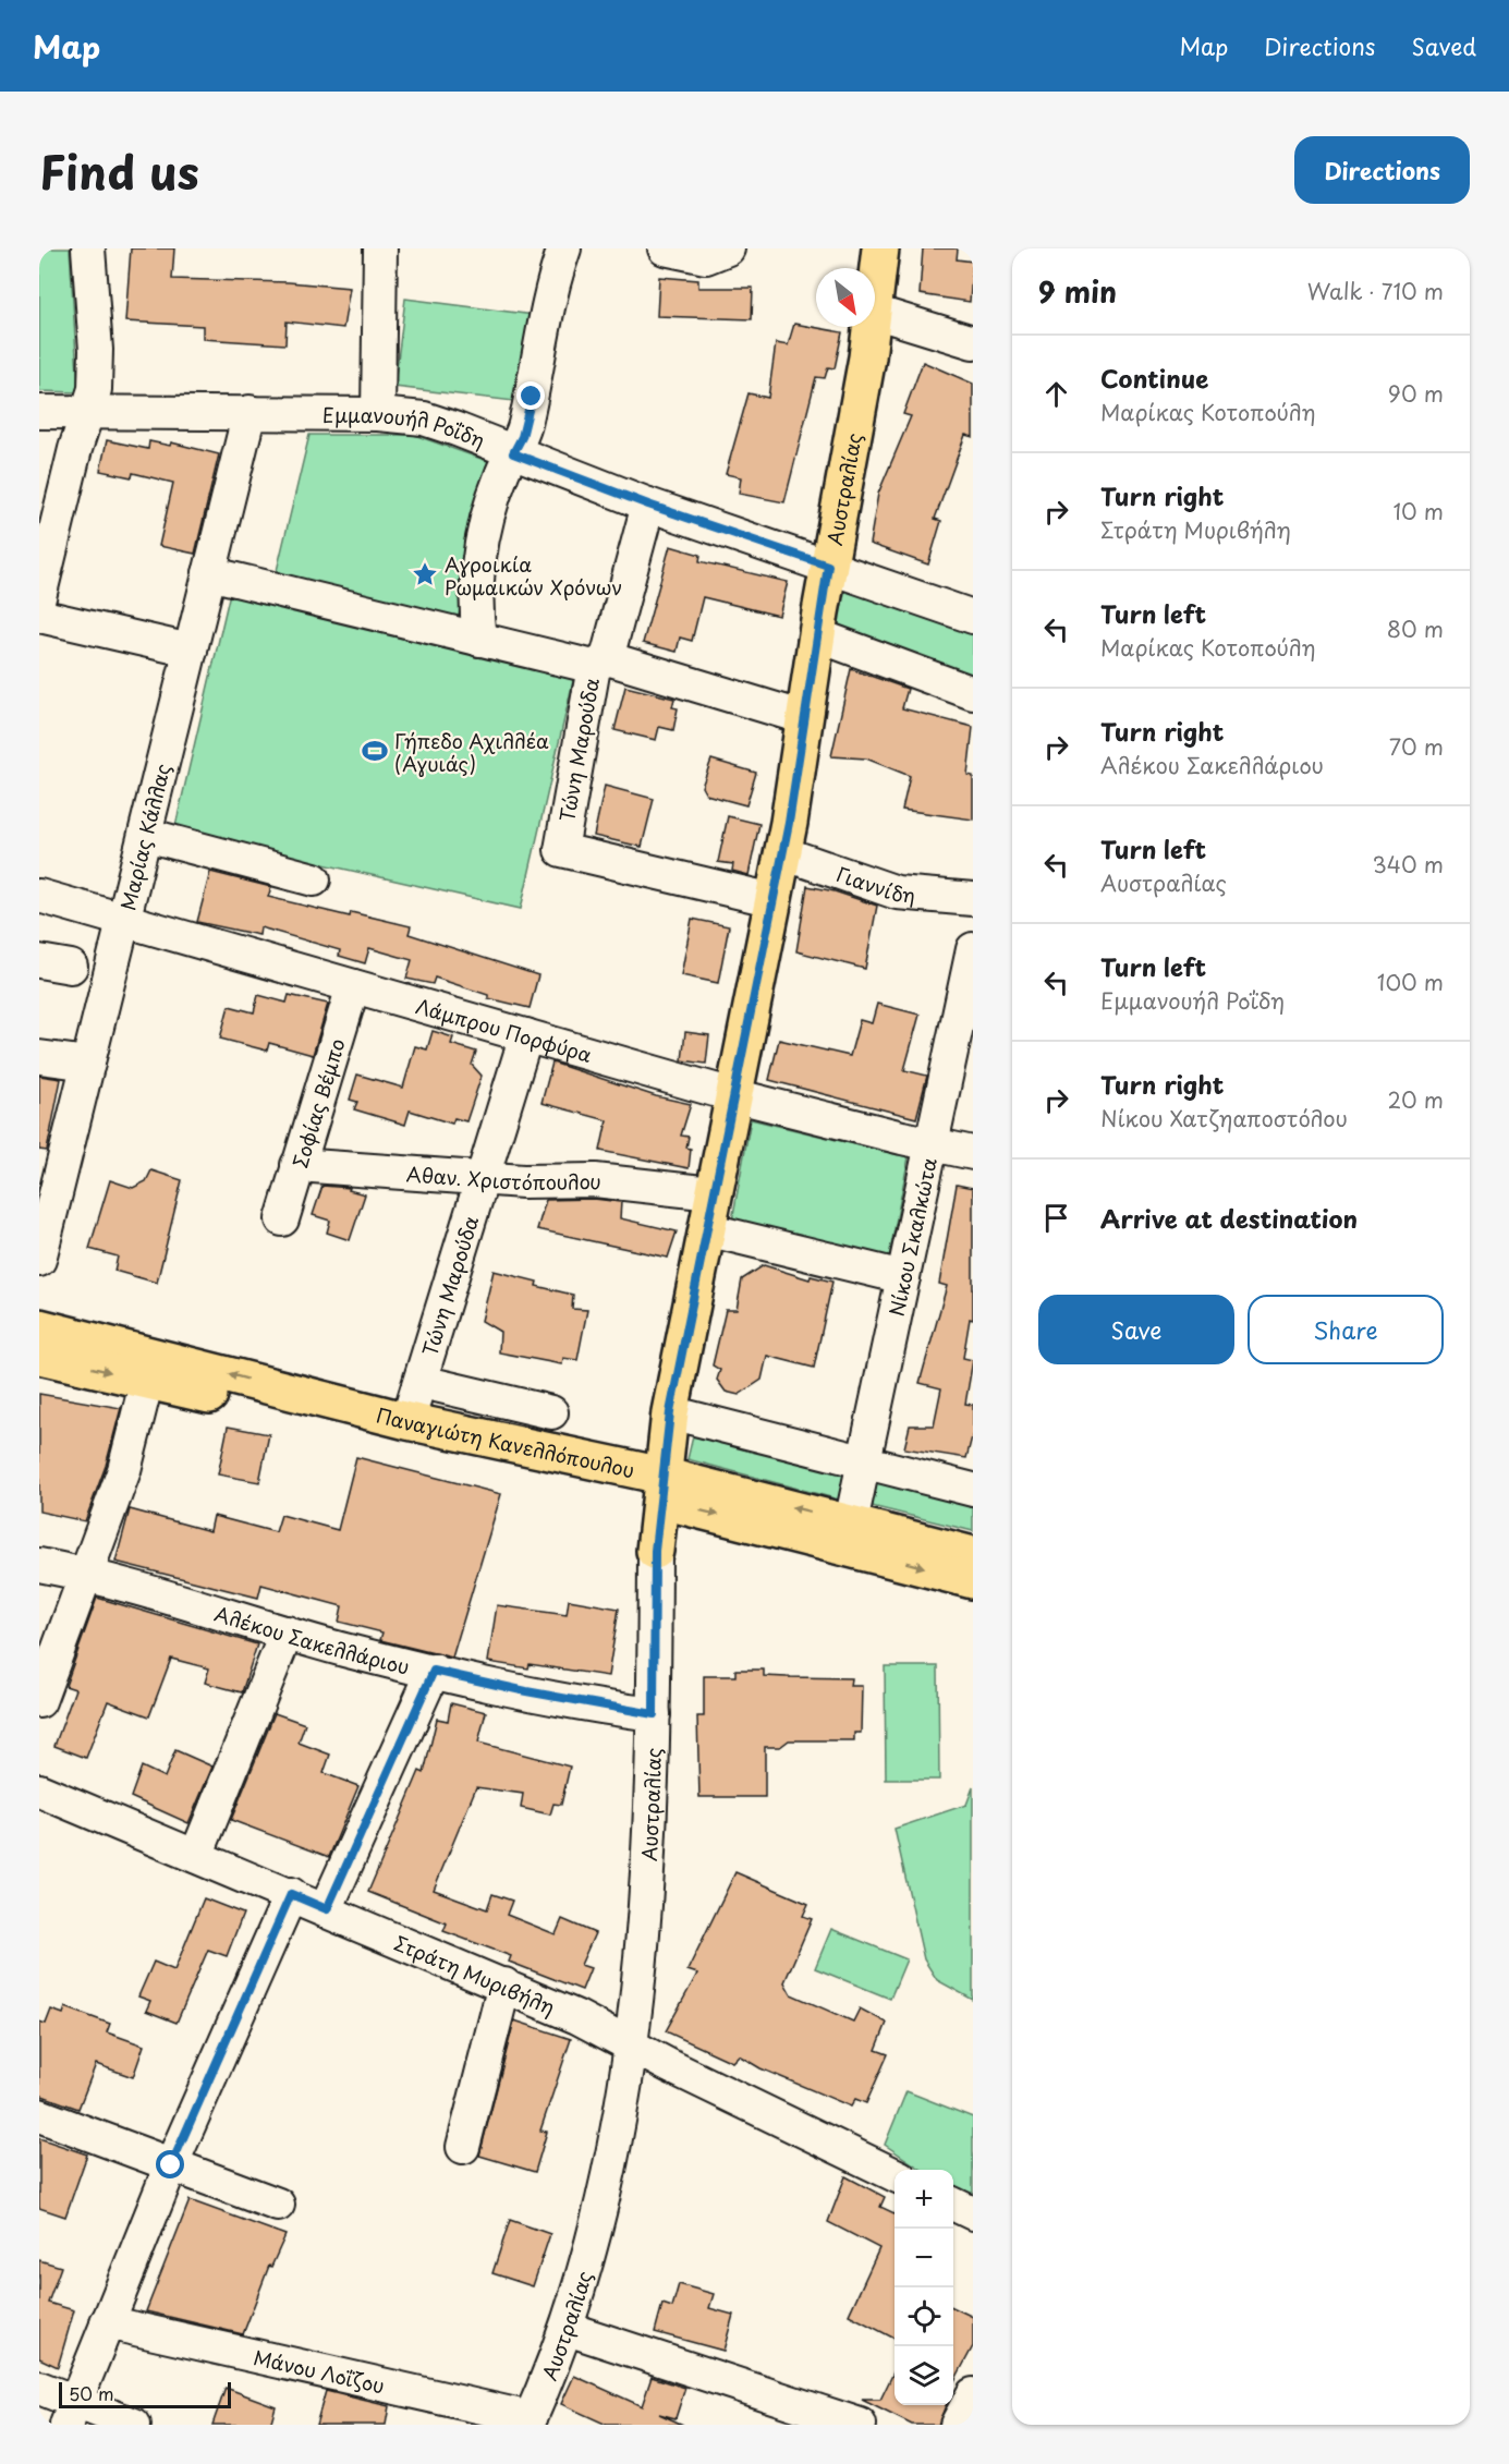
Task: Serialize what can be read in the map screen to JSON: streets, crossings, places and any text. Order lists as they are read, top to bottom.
{
  "streets": {
    "main road": ["Αυστραλίας", "Παναγιώτη Κανελλόπουλου"],
    "street": [
      "Εμμανουήλ Ροΐδη",
      "Τώνη Μαρούδα",
      "Μαρίας Κάλλας",
      "Γιαννίδη",
      "Λάμπρου Πορφύρα",
      "Σοφίας Βέμπο",
      "Αθαν. Χριστόπουλου",
      "Νίκου Σκαλκώτα",
      "Αλέκου Σακελλάριου",
      "Στράτη Μυριβήλη",
      "Μάνου Λοΐζου"
    ]
  },
  "crossings": [
    ["Εμμανουήλ Ροΐδη", "Αυστραλίας"],
    ["Εμμανουήλ Ροΐδη", "Τώνη Μαρούδα"],
    ["Εμμανουήλ Ροΐδη", "Μαρίας Κάλλας"],
    ["Αυστραλίας", "Τώνη Μαρούδα"],
    ["Αυστραλίας", "Γιαννίδη"],
    ["Αυστραλίας", "Λάμπρου Πορφύρα"],
    ["Αυστραλίας", "Αθαν. Χριστόπουλου"],
    ["Αυστραλίας", "Παναγιώτη Κανελλόπουλου"],
    ["Αυστραλίας", "Αλέκου Σακελλάριου"],
    ["Αυστραλίας", "Στράτη Μυριβήλη"],
    ["Αυστραλίας", "Μάνου Λοΐζου"],
    ["Τώνη Μαρούδα", "Λάμπρου Πορφύρα"],
    ["Τώνη Μαρούδα", "Αθαν. Χριστόπουλου"],
    ["Τώνη Μαρούδα", "Παναγιώτη Κανελλόπουλου"],
    ["Μαρίας Κάλλας", "Λάμπρου Πορφύρα"],
    ["Λάμπρου Πορφύρα", "Σοφίας Βέμπο"],
    ["Λάμπρου Πορφύρα", "Νίκου Σκαλκώτα"],
    ["Σοφίας Βέμπο", "Αθαν. Χριστόπουλου"],
    ["Νίκου Σκαλκώτα", "Παναγιώτη Κανελλόπουλου"]
  ],
  "places": {
    "place": ["Αγροικία Ρωμαικών Χρόνων"],
    "sports": ["Γήπεδο Αχιλλέα (Αγυιάς)"]
  },
  "scale_bar": "50 m",
  "north": "bottom right",
  "page": {
    "header": "Map",
    "nav": ["Map", "Directions", "Saved"],
    "title": "Find us",
    "buttons": [
      "Directions",
      ["Save", "Share"]
    ],
    "heading": ["9 min", "Walk · 710 m"],
    "list": [
      ["Continue", "Μαρίκας Κοτοπούλη", "90 m"],
      ["Turn right", "Στράτη Μυριβήλη", "10 m"],
      ["Turn left", "Μαρίκας Κοτοπούλη", "80 m"],
      ["Turn right", "Αλέκου Σακελλάριου", "70 m"],
      ["Turn left", "Αυστραλίας", "340 m"],
      ["Turn left", "Εμμανουήλ Ροΐδη", "100 m"],
      ["Turn right", "Νίκου Χατζηαποστόλου", "20 m"],
      "Arrive at destination"
    ],
    "map_buttons": ["+", "−"],
    "scale": "50 m"
  }
}
